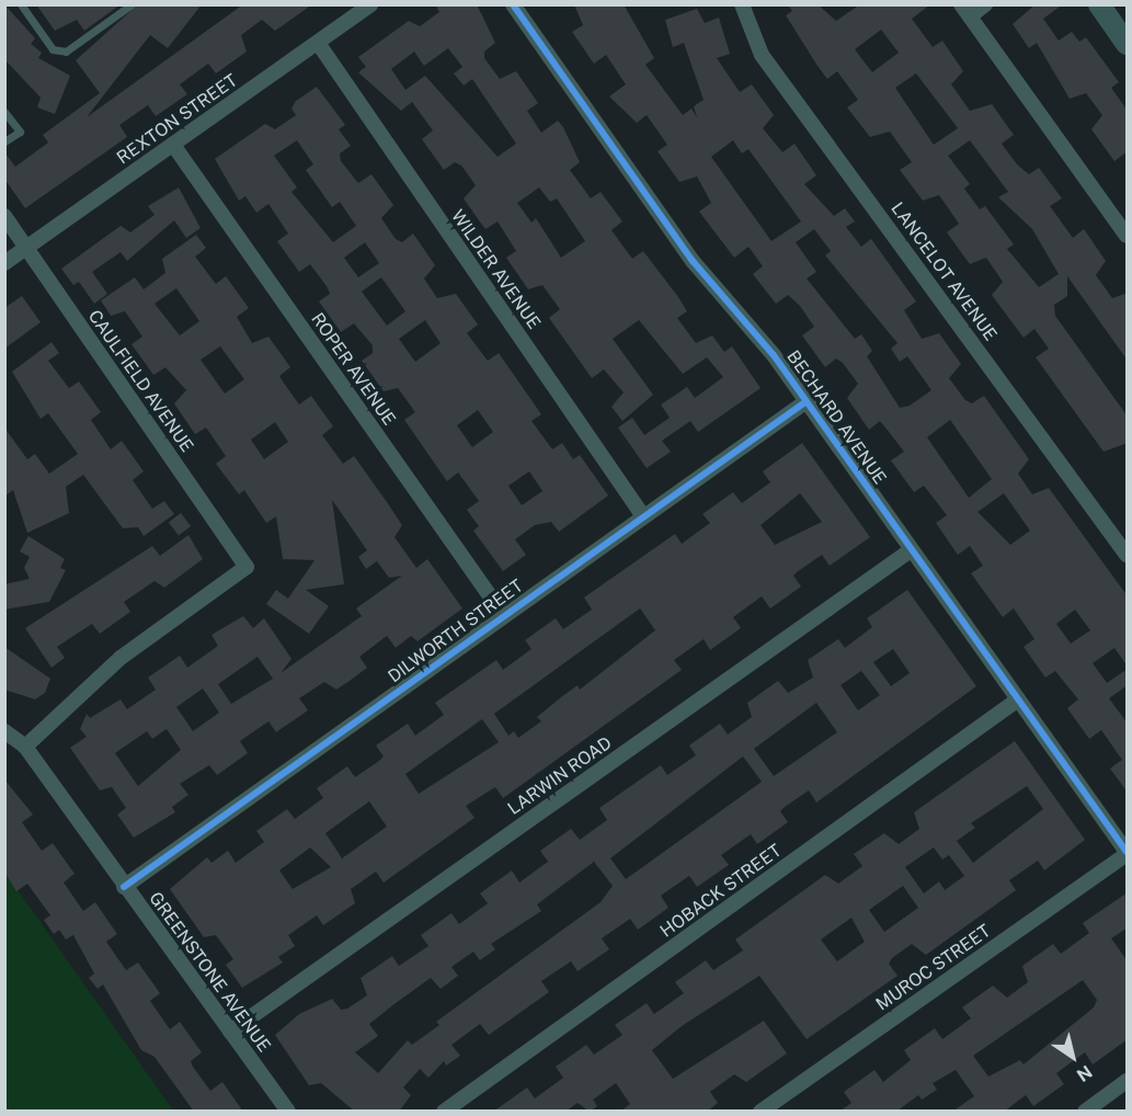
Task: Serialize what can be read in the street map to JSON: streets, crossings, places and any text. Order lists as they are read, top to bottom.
{
  "streets": {
    "street": [
      "REXTON STREET",
      "WILDER AVENUE",
      "LANCELOT AVENUE",
      "ROPER AVENUE",
      "CAULFIELD AVENUE",
      "BECHARD AVENUE",
      "DILWORTH STREET",
      "LARWIN ROAD",
      "HOBACK STREET",
      "MUROC STREET",
      "GREENSTONE AVENUE"
    ]
  },
  "crossings": [
    ["REXTON STREET", "WILDER AVENUE"],
    ["REXTON STREET", "ROPER AVENUE"],
    ["REXTON STREET", "CAULFIELD AVENUE"],
    ["WILDER AVENUE", "DILWORTH STREET"],
    ["ROPER AVENUE", "DILWORTH STREET"],
    ["CAULFIELD AVENUE", "GREENSTONE AVENUE"],
    ["BECHARD AVENUE", "DILWORTH STREET"],
    ["BECHARD AVENUE", "LARWIN ROAD"],
    ["BECHARD AVENUE", "HOBACK STREET"],
    ["BECHARD AVENUE", "MUROC STREET"],
    ["DILWORTH STREET", "GREENSTONE AVENUE"],
    ["LARWIN ROAD", "GREENSTONE AVENUE"]
  ],
  "north": "bottom right"
}
